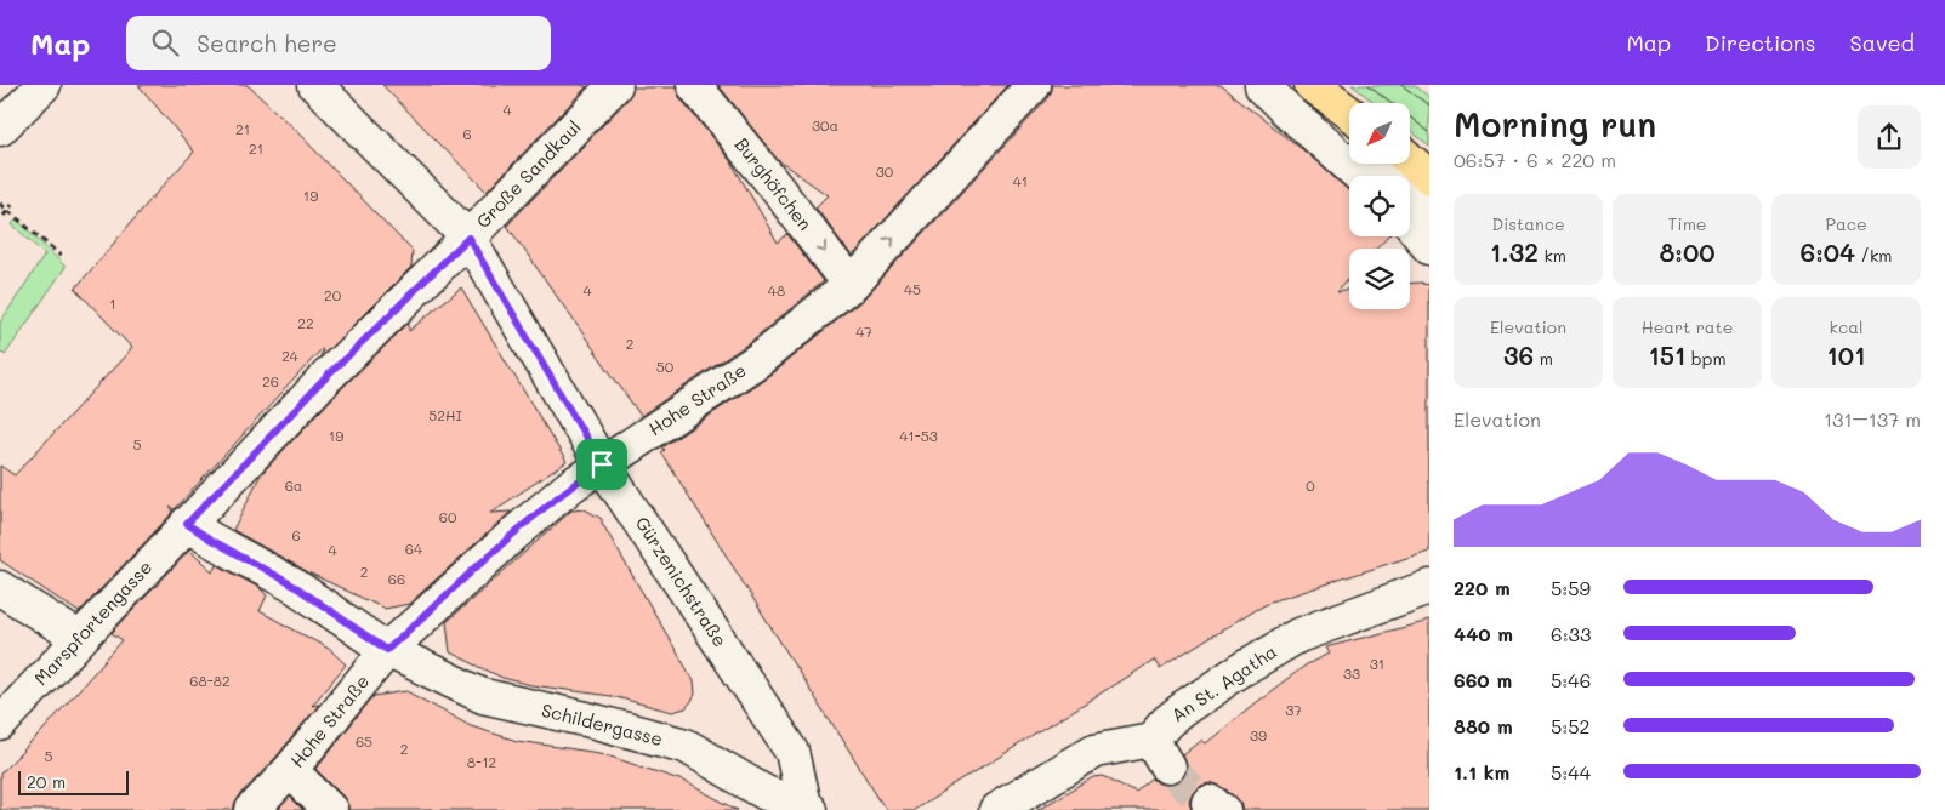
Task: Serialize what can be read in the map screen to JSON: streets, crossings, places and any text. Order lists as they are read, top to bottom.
{
  "streets": {
    "street": [
      "Große Sandkaul",
      "Burghöfchen",
      "Hohe Straße",
      "Gürzenichstraße",
      "Marspfortengasse",
      "An St. Agatha",
      "Schildergasse"
    ]
  },
  "crossings": [
    ["Große Sandkaul", "Gürzenichstraße"],
    ["Große Sandkaul", "Marspfortengasse"],
    ["Große Sandkaul", "Schildergasse"],
    ["Burghöfchen", "Hohe Straße"],
    ["Hohe Straße", "Gürzenichstraße"],
    ["Hohe Straße", "Schildergasse"],
    ["Gürzenichstraße", "Schildergasse"],
    ["Marspfortengasse", "Schildergasse"]
  ],
  "one_way": ["Burghöfchen"],
  "house_numbers": [
    "4",
    "30a",
    "21",
    "6",
    "21",
    "30",
    "41",
    "19",
    "45",
    "4",
    "48",
    "20",
    "1",
    "22",
    "47",
    "2",
    "24",
    "50",
    "26",
    "52HI",
    "19",
    "41-53",
    "5",
    "6a",
    "0",
    "60",
    "6",
    "64",
    "4",
    "2",
    "66",
    "31",
    "33",
    "68-82",
    "37",
    "39",
    "65",
    "2",
    "5",
    "8-12"
  ],
  "scale_bar": "20 m",
  "north": "bottom left",
  "page": {
    "header": "Map",
    "search": "Search here",
    "nav": ["Map", "Directions", "Saved"],
    "heading": ["Morning run", "06:57 · 6 × 220 m"],
    "stats": [
      ["Distance", "1.32 km"],
      ["Time", "8:00"],
      ["Pace", "6:04 /km"],
      ["Elevation", "36 m"],
      ["Heart rate", "151 bpm"],
      ["kcal", "101"]
    ],
    "chart": ["Elevation", "131–137 m"],
    "list": [
      {
        "name": "220 m",
        "note": "5:59"
      },
      {
        "name": "440 m",
        "note": "6:33"
      },
      {
        "name": "660 m",
        "note": "5:46"
      },
      {
        "name": "880 m",
        "note": "5:52"
      },
      {
        "name": "1.1 km",
        "note": "5:44"
      }
    ],
    "scale": "20 m"
  }
}
